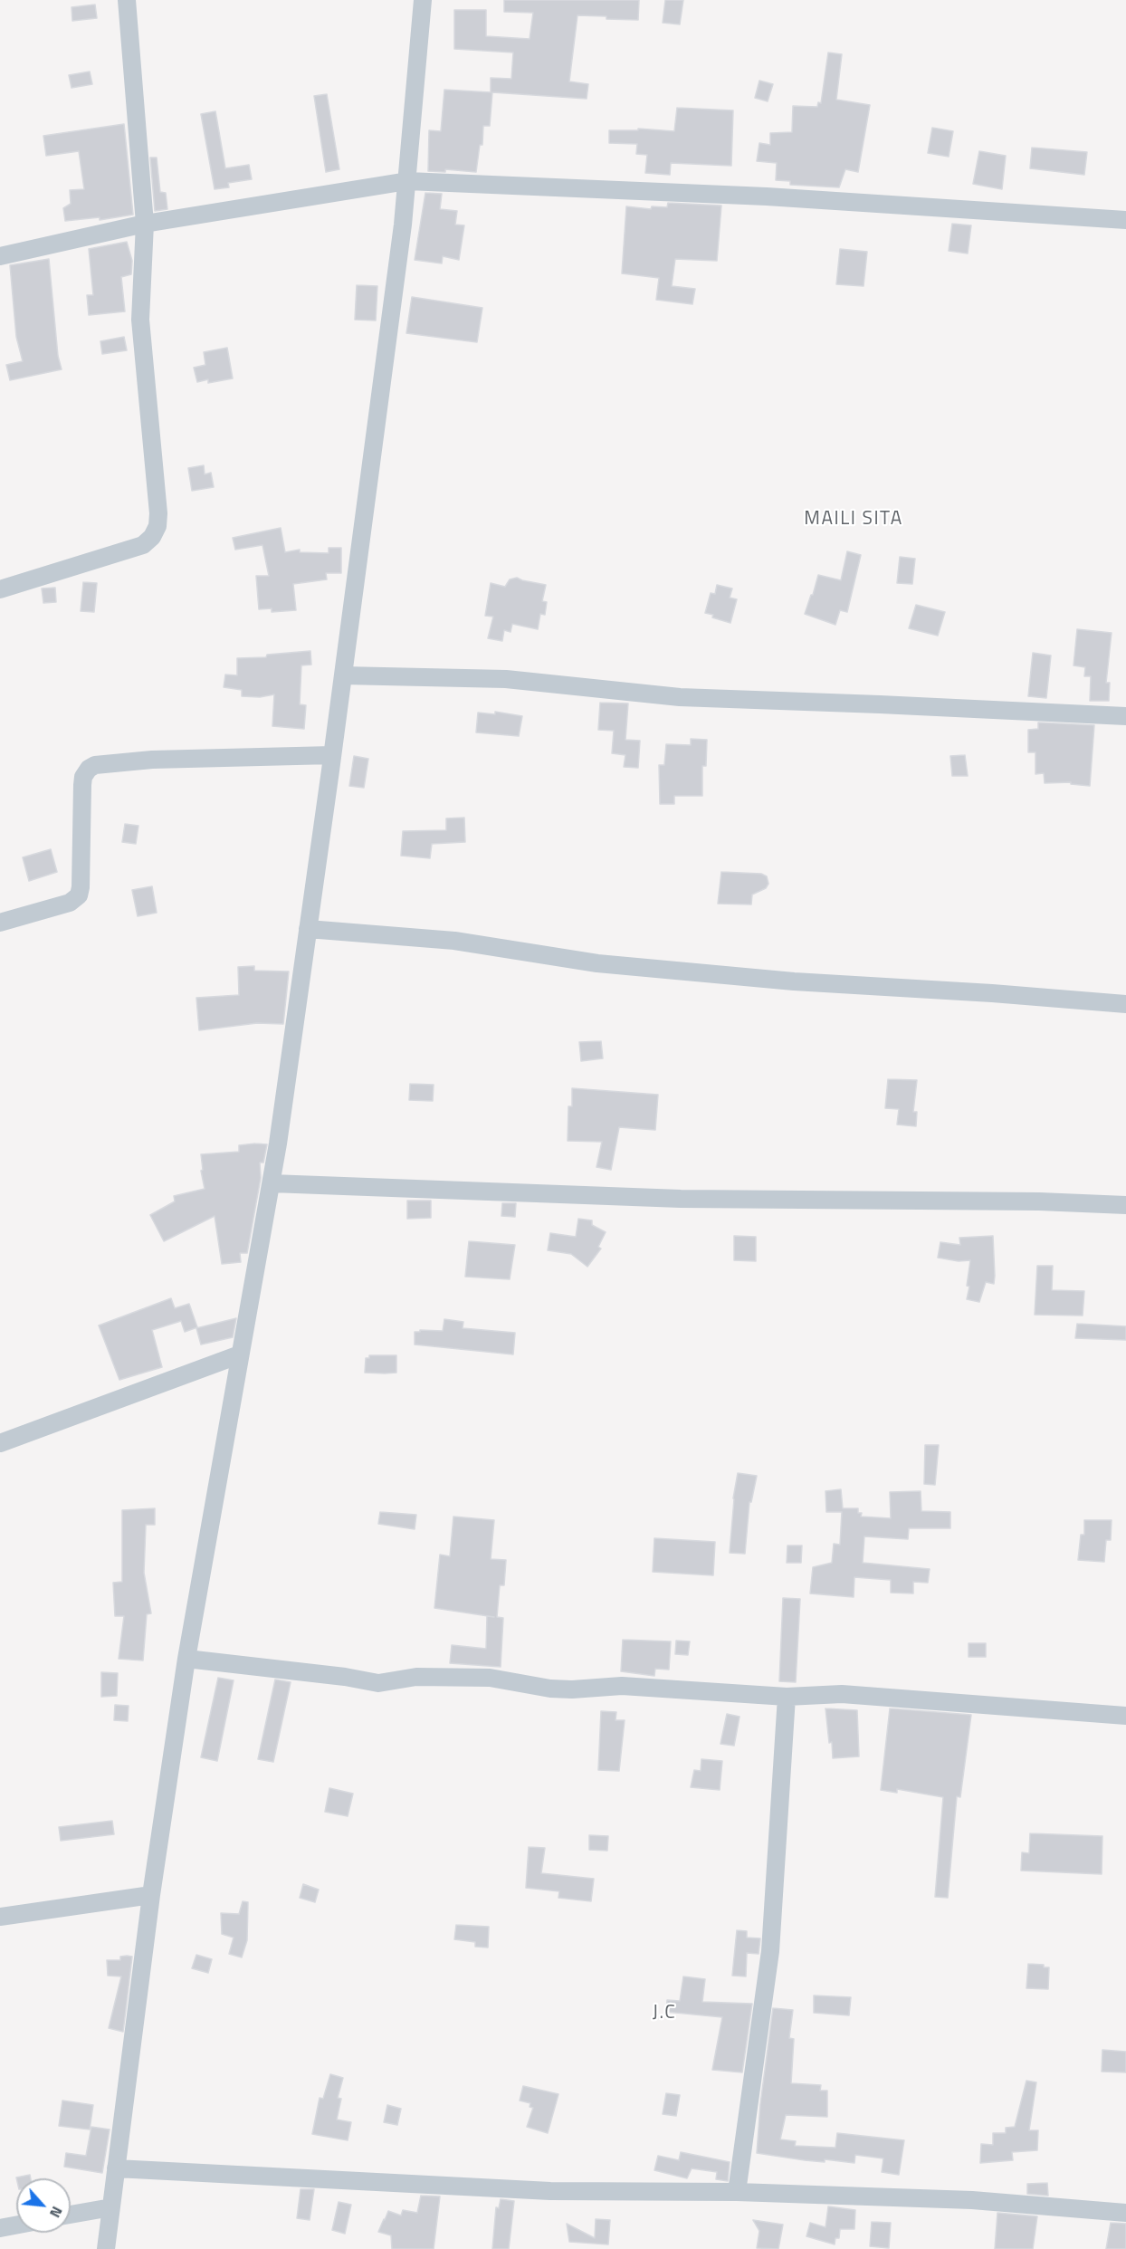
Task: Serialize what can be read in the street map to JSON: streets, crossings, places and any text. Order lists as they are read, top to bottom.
{
  "districts": ["MAILI SITA", "J.C"],
  "north": "bottom right"
}
